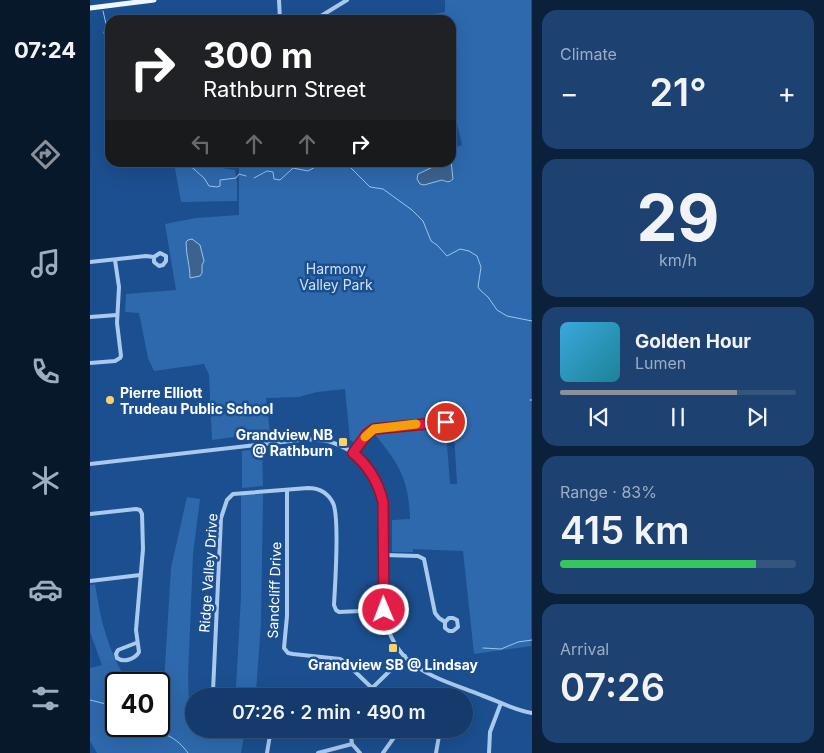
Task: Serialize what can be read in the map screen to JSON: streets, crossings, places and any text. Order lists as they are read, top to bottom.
{
  "streets": {
    "street": ["Ridge Valley Drive", "Sandcliff Drive"]
  },
  "crossings": [
    ["Ridge Valley Drive", "Sandcliff Drive"]
  ],
  "parks": ["Harmony Valley Park"],
  "places": {
    "other": ["Pierre Elliott Trudeau Public School"],
    "transit": ["Grandview NB @ Rathburn", "Grandview SB @ Lindsay"]
  },
  "page": {
    "tabs": "07:24",
    "tile": [
      "Climate",
      ["29", "km/h"],
      ["Range · 83%", "415 km"],
      ["Arrival", "07:26"]
    ],
    "turn": ["300 m", "Rathburn Street"],
    "heat": ["−", "21°", "+"],
    "song": ["Golden Hour", "Lumen"],
    "limit": "40",
    "trip": "07:26 · 2 min · 490 m"
  }
}
